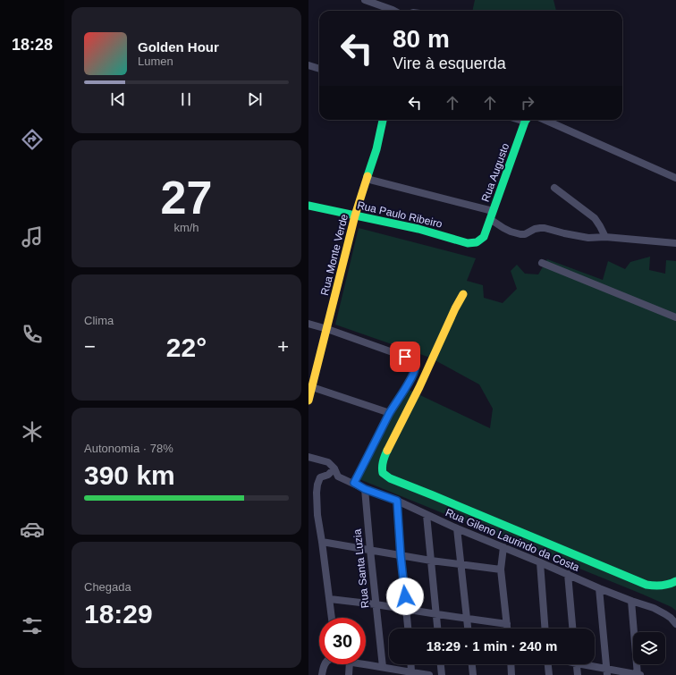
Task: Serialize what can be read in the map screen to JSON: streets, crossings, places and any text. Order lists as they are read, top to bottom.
{
  "streets": {
    "street": [
      "Rua Augusto",
      "Rua Paulo Ribeiro",
      "Rua Monte Verde",
      "Rua Gileno Laurindo da Costa",
      "Rua Santa Luzia"
    ]
  },
  "crossings": [
    ["Rua Augusto", "Rua Paulo Ribeiro"],
    ["Rua Paulo Ribeiro", "Rua Monte Verde"],
    ["Rua Gileno Laurindo da Costa", "Rua Santa Luzia"]
  ],
  "page": {
    "tabs": "18:28",
    "turn": ["80 m", "Vire à esquerda"],
    "song": ["Golden Hour", "Lumen"],
    "tile": [
      ["27", "km/h"],
      "Clima",
      ["Autonomia · 78%", "390 km"],
      ["Chegada", "18:29"]
    ],
    "heat": ["−", "22°", "+"],
    "limit": "30",
    "trip": "18:29 · 1 min · 240 m"
  }
}
